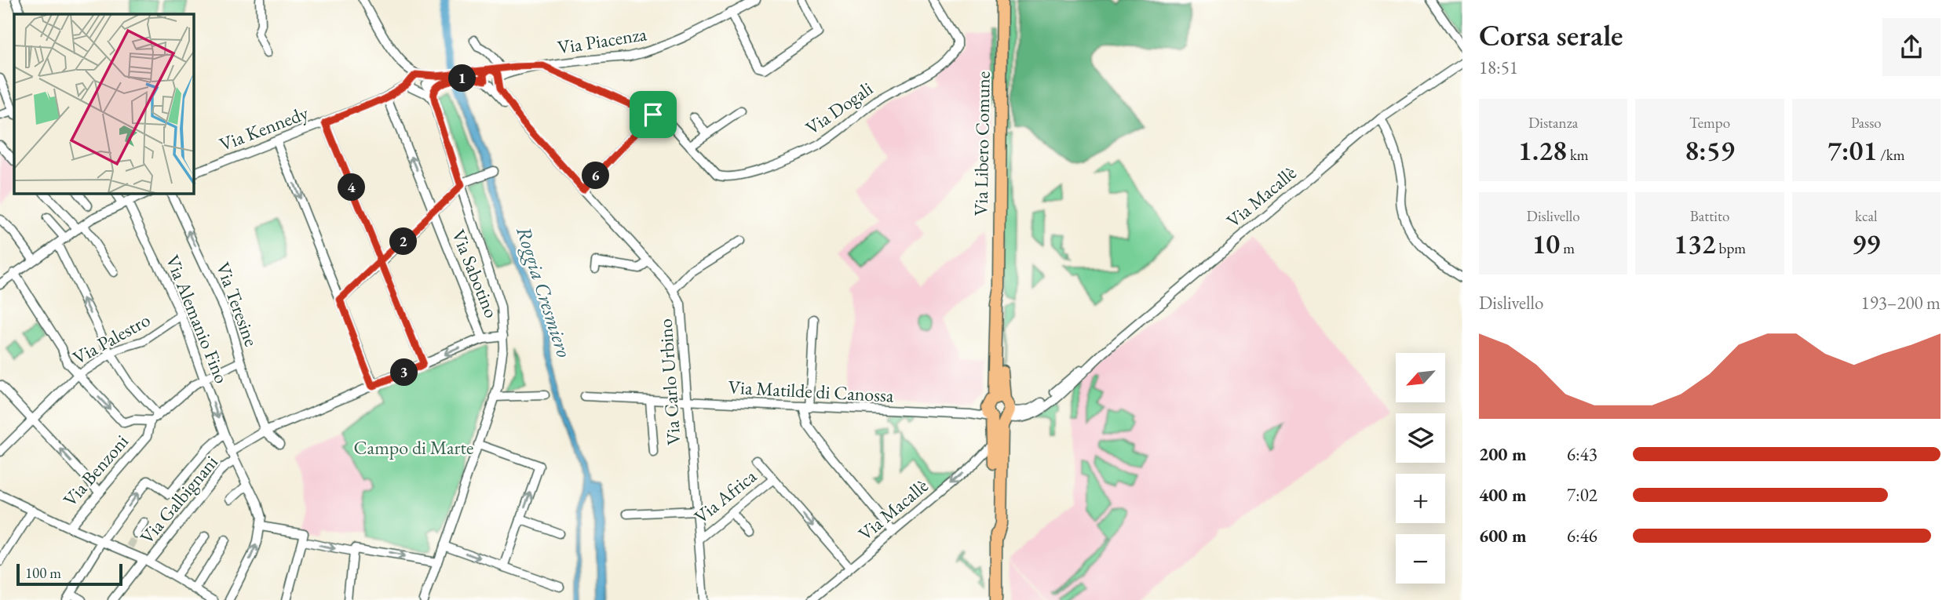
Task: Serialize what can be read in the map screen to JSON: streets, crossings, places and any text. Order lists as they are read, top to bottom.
{
  "streets": {
    "main road": ["Via Libero Comune"],
    "street": [
      "Via Piacenza",
      "Via Dogali",
      "Via Kennedy",
      "Via Macallè",
      "Via Sabotino",
      "Via Teresine",
      "Via Alemanio Fino",
      "Via Palestro",
      "Via Carlo Urbino",
      "Via Matilde di Canossa",
      "Via Benzoni",
      "Via Africa",
      "Via Galbignani"
    ]
  },
  "crossings": [
    ["Via Piacenza", "Via Dogali"],
    ["Via Piacenza", "Via Carlo Urbino"],
    ["Via Kennedy", "Via Sabotino"],
    ["Via Libero Comune", "Via Macallè"],
    ["Via Libero Comune", "Via Matilde di Canossa"],
    ["Via Macallè", "Via Matilde di Canossa"],
    ["Via Macallè", "Via Africa"],
    ["Via Sabotino", "Via Galbignani"],
    ["Via Teresine", "Via Galbignani"],
    ["Via Alemanio Fino", "Via Palestro"],
    ["Via Alemanio Fino", "Via Galbignani"],
    ["Via Carlo Urbino", "Via Matilde di Canossa"],
    ["Via Carlo Urbino", "Via Africa"]
  ],
  "one_way": ["Via Teresine"],
  "water": ["Roggia Cresmiero"],
  "parks": ["Campo di Marte"],
  "scale_bar": "100 m",
  "north": "bottom left",
  "page": {
    "heading": ["Corsa serale", "18:51"],
    "pins": [
      "1",
      "6",
      "4",
      "2",
      "3"
    ],
    "stats": [
      ["Distanza", "1.28 km"],
      ["Tempo", "8:59"],
      ["Passo", "7:01 /km"],
      ["Dislivello", "10 m"],
      ["Battito", "132 bpm"],
      ["kcal", "99"]
    ],
    "chart": ["Dislivello", "193–200 m"],
    "map_buttons": ["+", "−"],
    "list": [
      {
        "name": "200 m",
        "note": "6:43"
      },
      {
        "name": "400 m",
        "note": "7:02"
      },
      {
        "name": "600 m",
        "note": "6:46"
      }
    ],
    "scale": "100 m"
  }
}
